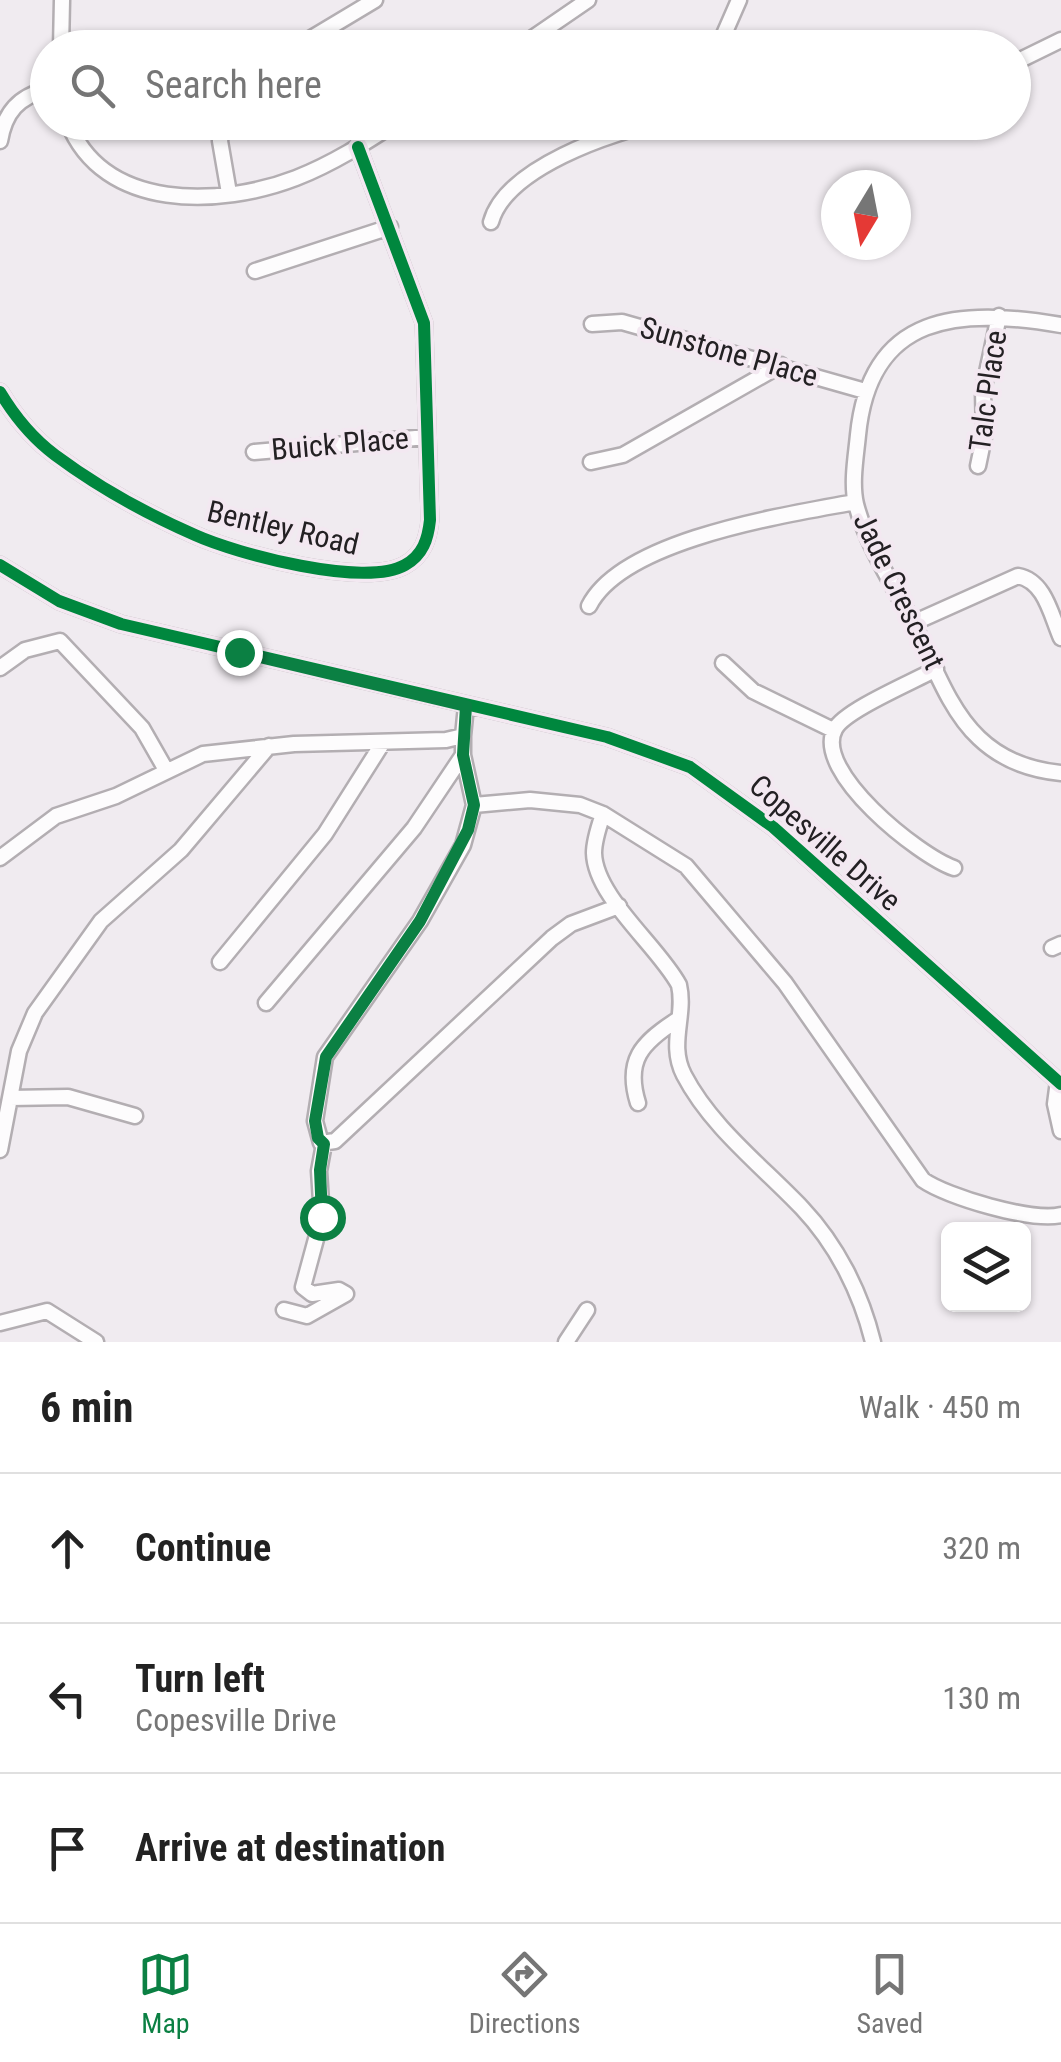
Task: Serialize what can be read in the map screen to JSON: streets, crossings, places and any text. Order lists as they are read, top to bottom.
{
  "streets": {
    "street": [
      "Sunstone Place",
      "Talc Place",
      "Buick Place",
      "Bentley Road",
      "Jade Crescent",
      "Copesville Drive"
    ]
  },
  "crossings": [
    ["Sunstone Place", "Jade Crescent"],
    ["Talc Place", "Jade Crescent"],
    ["Buick Place", "Bentley Road"]
  ],
  "north": "bottom",
  "page": {
    "search": "Search here",
    "heading": ["6 min", "Walk · 450 m"],
    "list": [
      ["Continue", "320 m"],
      ["Turn left", "Copesville Drive", "130 m"],
      "Arrive at destination"
    ],
    "nav": ["Map", "Directions", "Saved"]
  }
}
